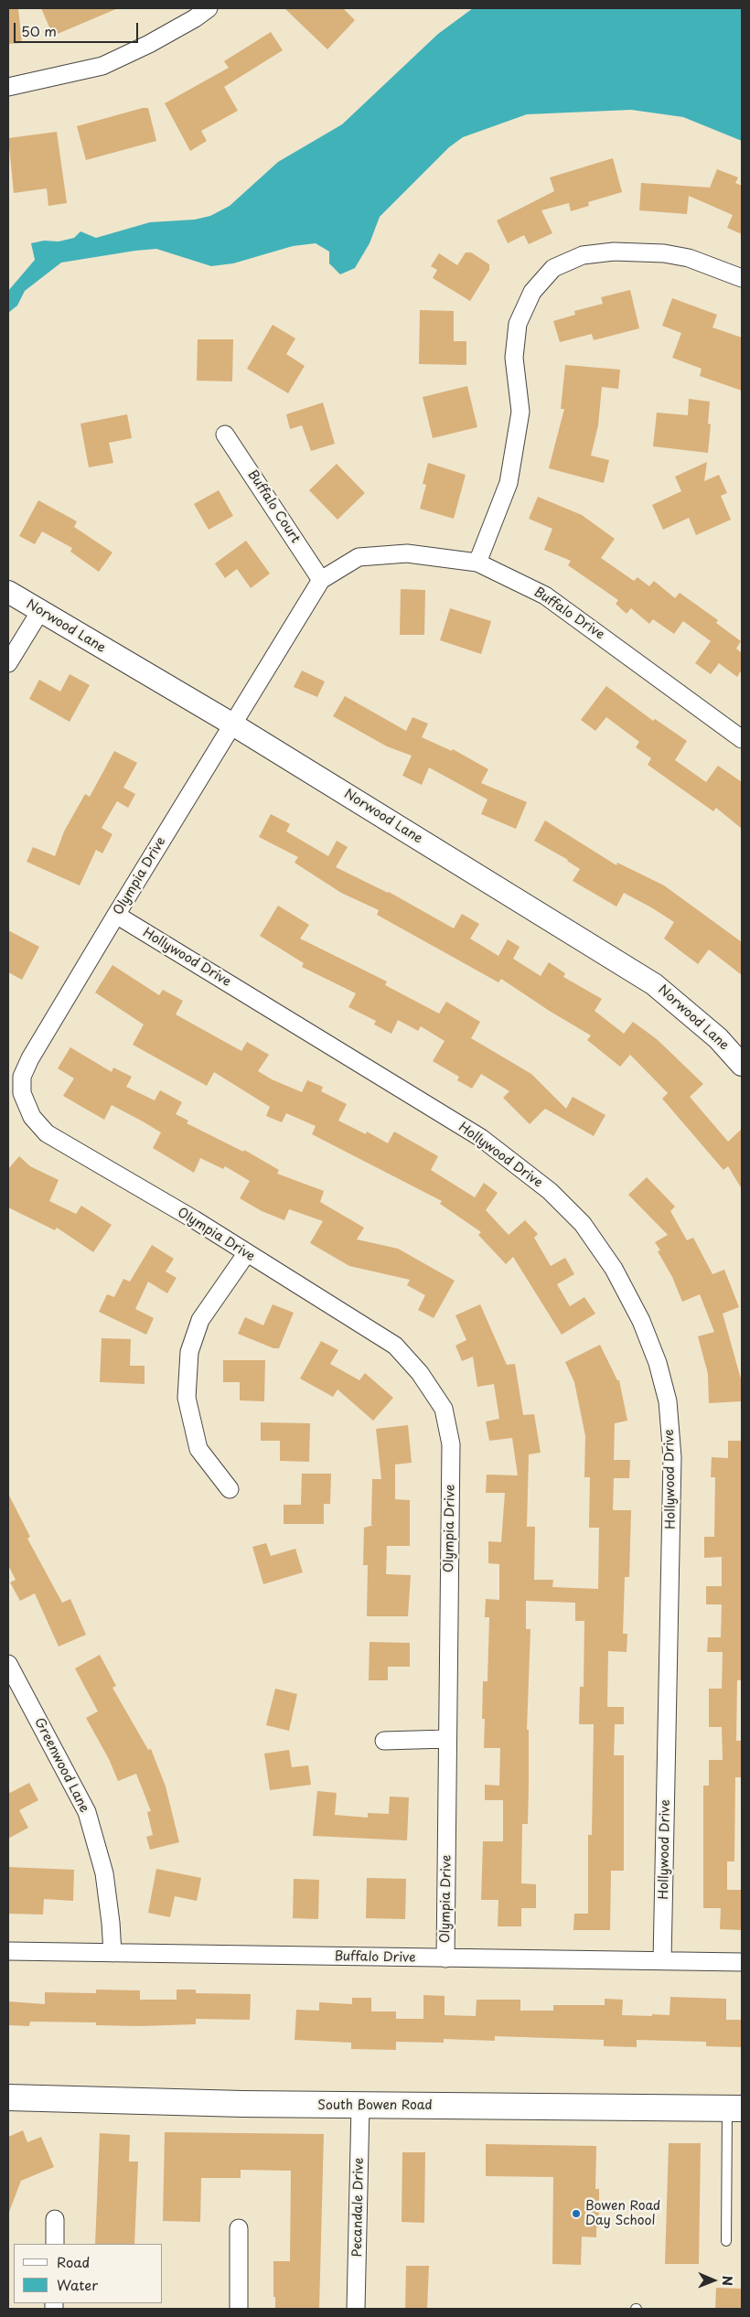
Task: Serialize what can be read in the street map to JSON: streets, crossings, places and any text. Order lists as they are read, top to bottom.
{
  "streets": {
    "main road": ["South Bowen Road"],
    "street": [
      "Buffalo Court",
      "Buffalo Drive",
      "Norwood Lane",
      "Olympia Drive",
      "Hollywood Drive",
      "Greenwood Lane",
      "Pecandale Drive"
    ]
  },
  "crossings": [
    ["Buffalo Court", "Buffalo Drive"],
    ["Buffalo Court", "Olympia Drive"],
    ["Buffalo Drive", "Olympia Drive"],
    ["Buffalo Drive", "Hollywood Drive"],
    ["Buffalo Drive", "Greenwood Lane"],
    ["Norwood Lane", "Olympia Drive"],
    ["Olympia Drive", "Hollywood Drive"],
    ["South Bowen Road", "Pecandale Drive"]
  ],
  "places": ["Bowen Road Day School"],
  "legend": ["Road", "Water"],
  "scale_bar": "50 m",
  "north": "right"
}
